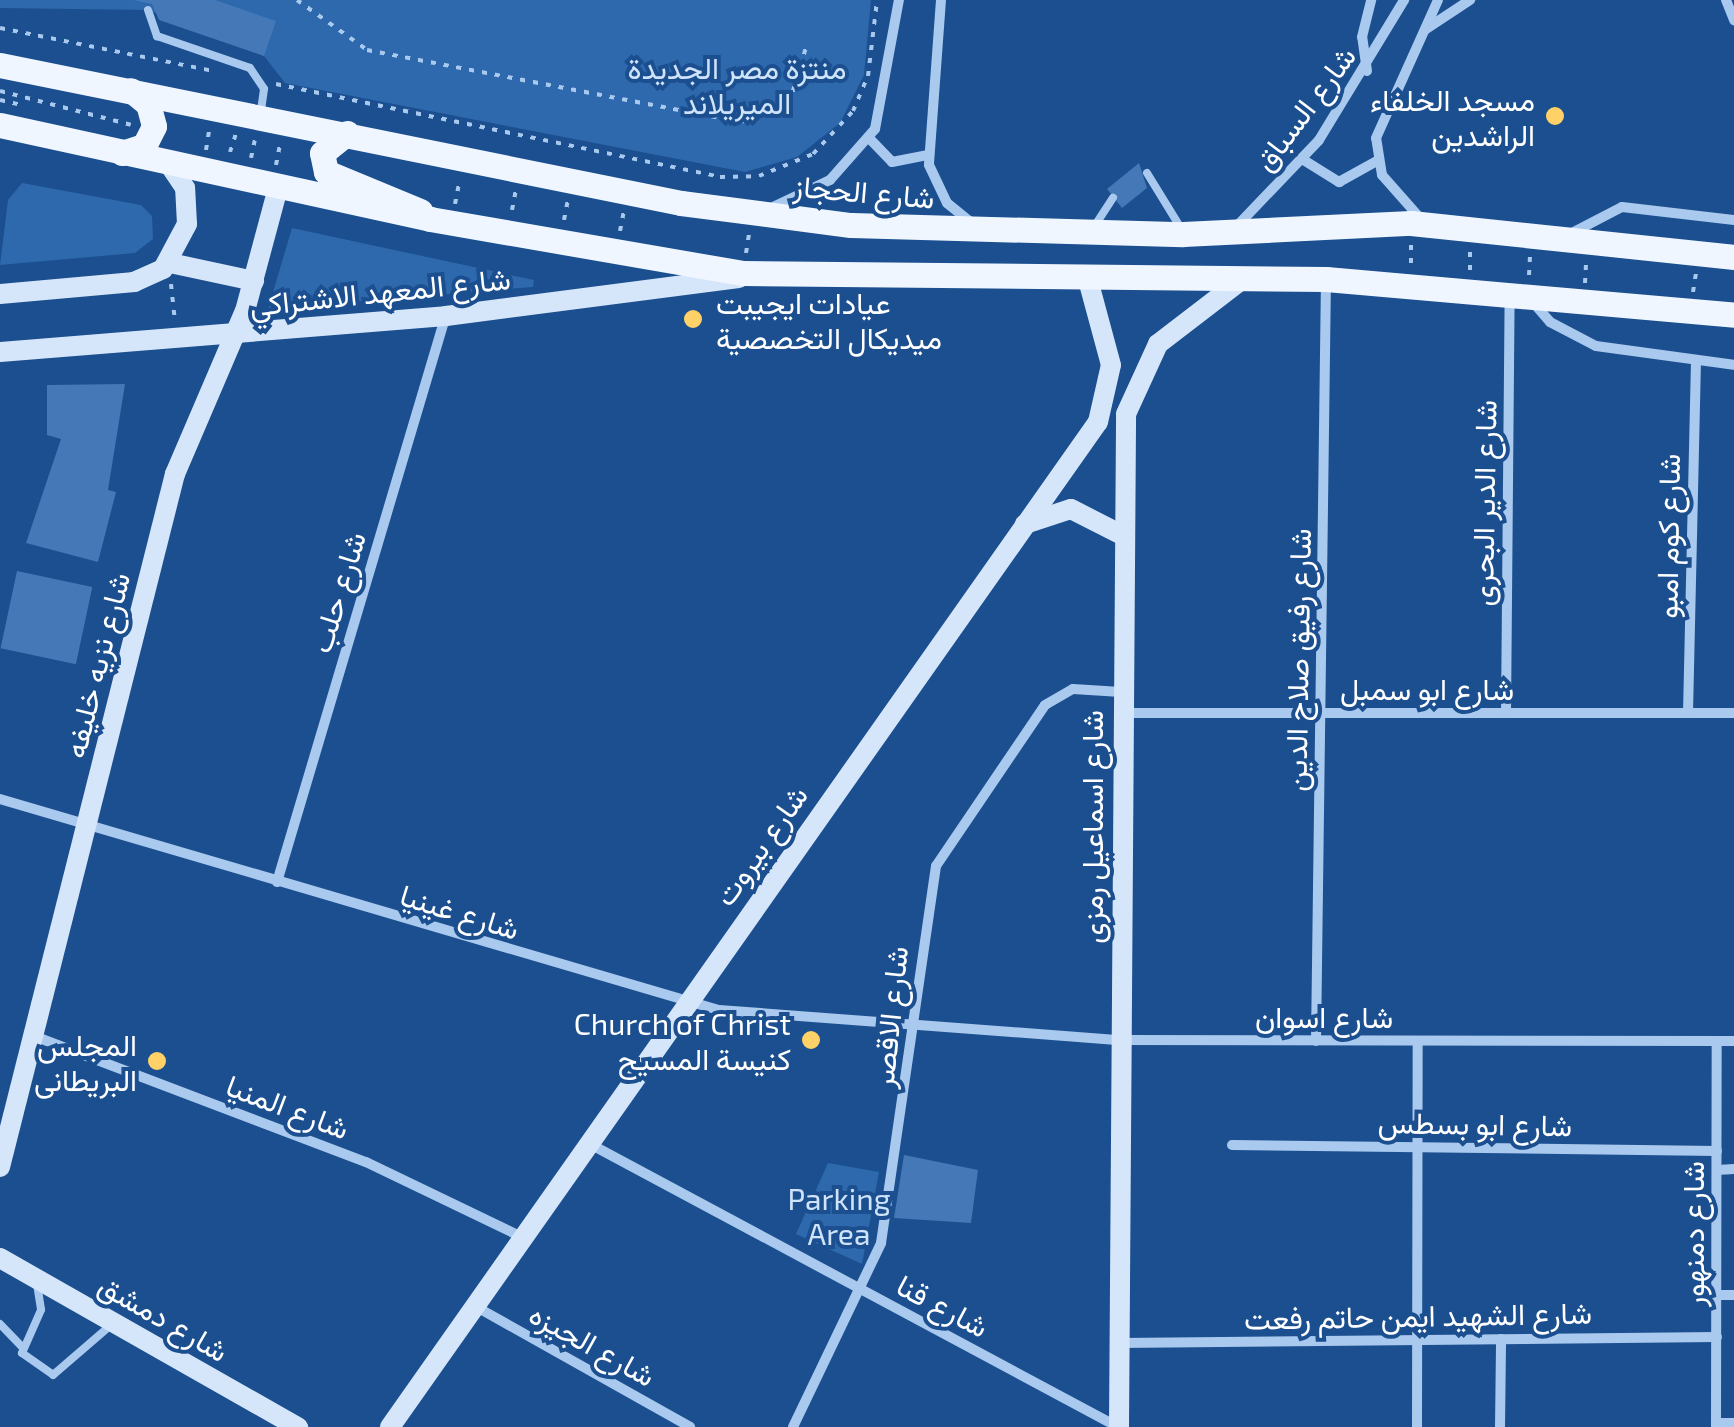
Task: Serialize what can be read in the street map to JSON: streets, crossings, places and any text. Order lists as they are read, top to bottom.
{
  "streets": {
    "main road": ["شارع الحجاز"],
    "street": [
      "شارع السباق",
      "شارع المعهد الاشتراكي",
      "شارع الدير البحرى",
      "شارع كوم امبو",
      "شارع حلب",
      "شارع رفيق صلاح الدين",
      "شارع نزيه خليفه",
      "شارع ابو سمبل",
      "شارع اسماعيل رمزى",
      "شارع بيروت",
      "شارع غينيا",
      "شارع اسوان",
      "شارع الاقصر",
      "شارع المنيا",
      "شارع ابو بسطس",
      "شارع دمنهور",
      "شارع قنا",
      "شارع الشهيد ايمن حاتم رفعت",
      "شارع دمشق",
      "شارع الجيزه"
    ]
  },
  "crossings": [
    ["شارع السباق", "شارع الحجاز"],
    ["شارع المعهد الاشتراكي", "شارع حلب"],
    ["شارع المعهد الاشتراكي", "شارع نزيه خليفه"],
    ["شارع الدير البحرى", "شارع ابو سمبل"],
    ["شارع كوم امبو", "شارع ابو سمبل"],
    ["شارع حلب", "شارع غينيا"],
    ["شارع رفيق صلاح الدين", "شارع ابو سمبل"],
    ["شارع رفيق صلاح الدين", "شارع اسوان"],
    ["شارع نزيه خليفه", "شارع غينيا"],
    ["شارع نزيه خليفه", "شارع المنيا"],
    ["شارع ابو سمبل", "شارع اسماعيل رمزى"],
    ["شارع ابو سمبل", "شارع الاقصر"],
    ["شارع اسماعيل رمزى", "شارع اسوان"],
    ["شارع اسماعيل رمزى", "شارع الاقصر"],
    ["شارع اسماعيل رمزى", "شارع قنا"],
    ["شارع اسماعيل رمزى", "شارع الشهيد ايمن حاتم رفعت"],
    ["شارع بيروت", "شارع غينيا"],
    ["شارع بيروت", "شارع المنيا"],
    ["شارع بيروت", "شارع قنا"],
    ["شارع بيروت", "شارع الجيزه"],
    ["شارع غينيا", "شارع اسوان"],
    ["شارع غينيا", "شارع الاقصر"],
    ["شارع اسوان", "شارع الاقصر"],
    ["شارع اسوان", "شارع دمنهور"],
    ["شارع الاقصر", "شارع قنا"],
    ["شارع ابو بسطس", "شارع دمنهور"],
    ["شارع دمنهور", "شارع الشهيد ايمن حاتم رفعت"]
  ],
  "parks": ["منتزة مصر الجديدة الميريلاند", "Parking Area"],
  "places": [
    "مسجد الخلفاء الراشدين",
    "عيادات ايجيبت ميديكال التخصصية",
    "Church of Christ كنيسة المسيح",
    "المجلس البريطانى"
  ]
}
